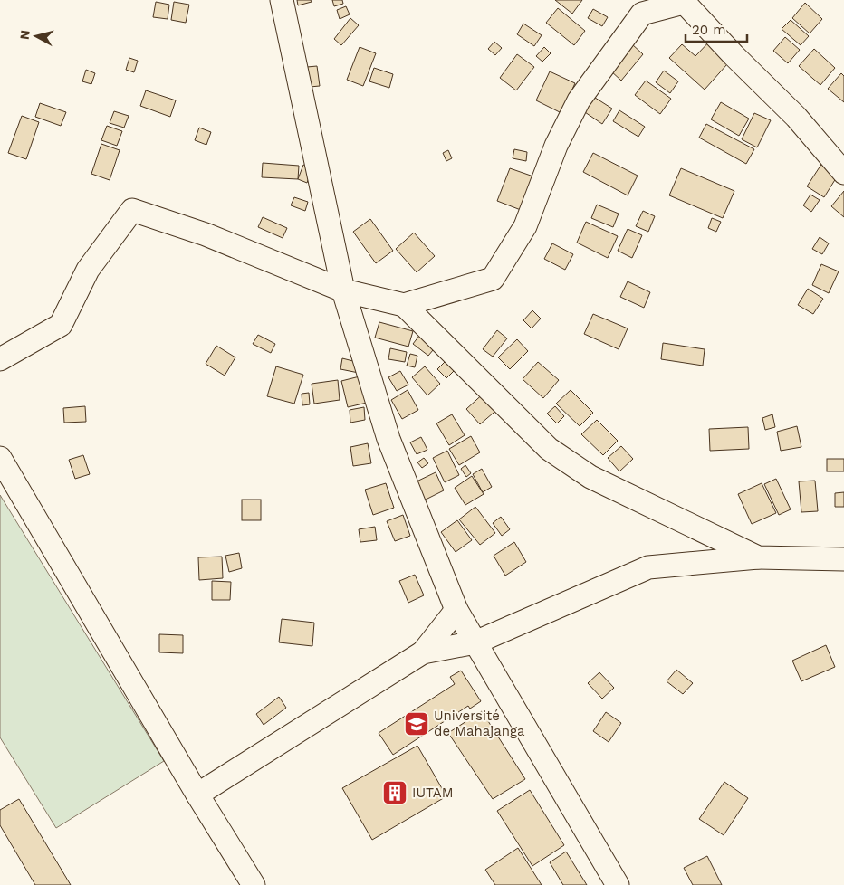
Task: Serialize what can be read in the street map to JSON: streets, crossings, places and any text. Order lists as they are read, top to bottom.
{
  "places": {
    "school or university": ["Université de Mahajanga"],
    "building": ["IUTAM"]
  },
  "scale_bar": "20 m",
  "north": "left"
}
